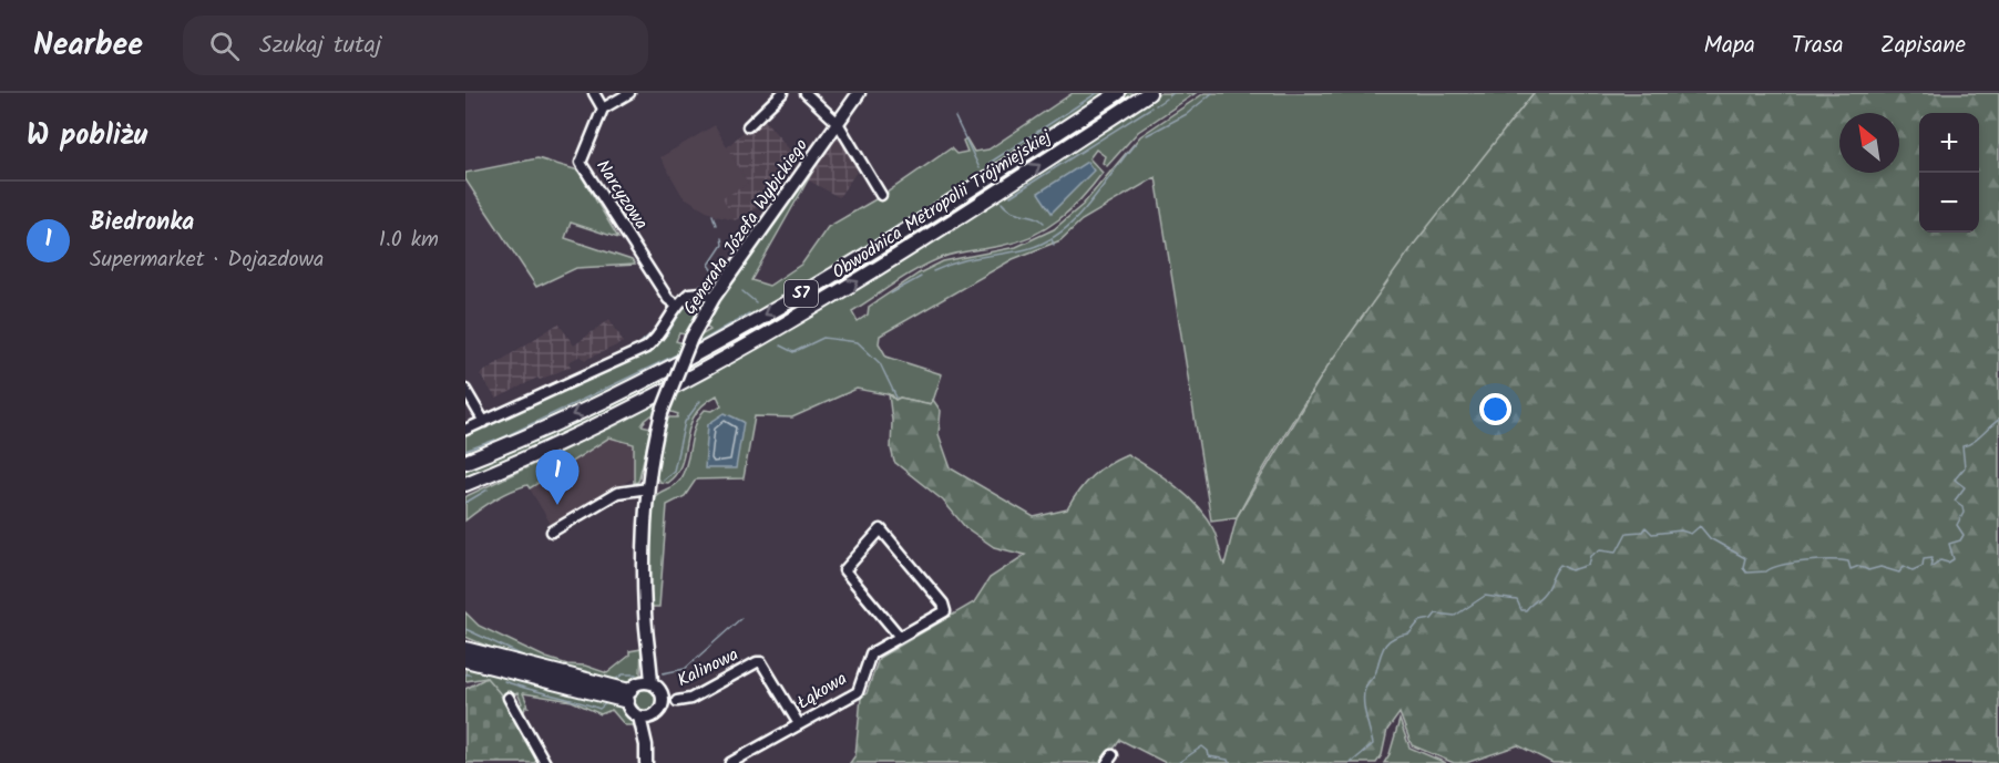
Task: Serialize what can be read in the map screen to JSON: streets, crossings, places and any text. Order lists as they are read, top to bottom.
{
  "streets": {
    "highway": ["Obwodnica Metropolii Trójmiejskiej", "S7"],
    "main road": ["Generała Józefa Wybickiego"],
    "street": ["Narcyzowa", "Kalinowa", "Łąkowa"]
  },
  "crossings": [
    ["Kalinowa", "Łąkowa"]
  ],
  "north": "top left",
  "page": {
    "header": "Nearbee",
    "search": "Szukaj tutaj",
    "nav": ["Mapa", "Trasa", "Zapisane"],
    "heading": "W pobliżu",
    "map_buttons": ["+", "−"],
    "list": [
      {
        "mark": "1",
        "name": "Biedronka",
        "note": "Supermarket · Dojazdowa",
        "value": "1.0 km"
      }
    ],
    "pins": "1"
  }
}
